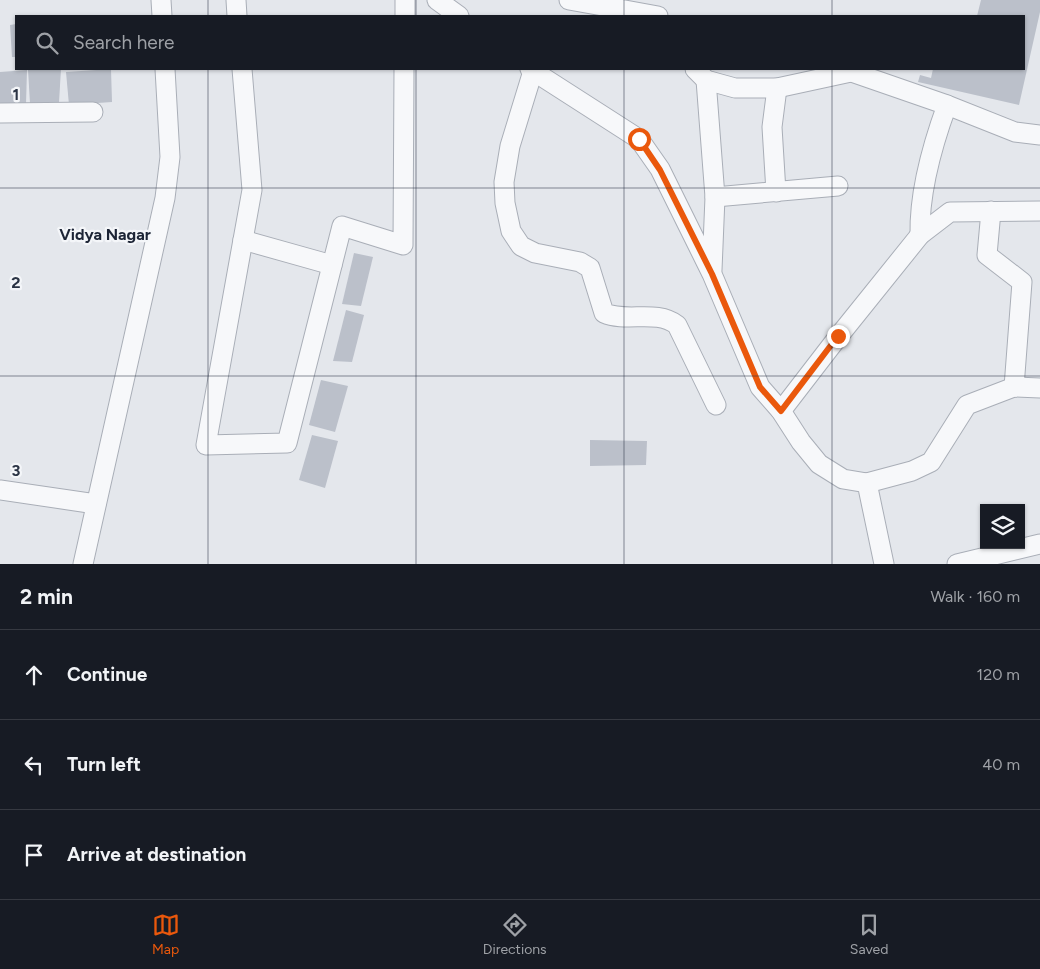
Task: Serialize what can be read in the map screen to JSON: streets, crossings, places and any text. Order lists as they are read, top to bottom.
{
  "districts": ["Vidya Nagar"],
  "page": {
    "search": "Search here",
    "heading": ["2 min", "Walk · 160 m"],
    "list": [
      ["Continue", "120 m"],
      ["Turn left", "40 m"],
      "Arrive at destination"
    ],
    "nav": ["Map", "Directions", "Saved"]
  },
  "grid": {
    "rows": ["1", "2", "3"]
  }
}
